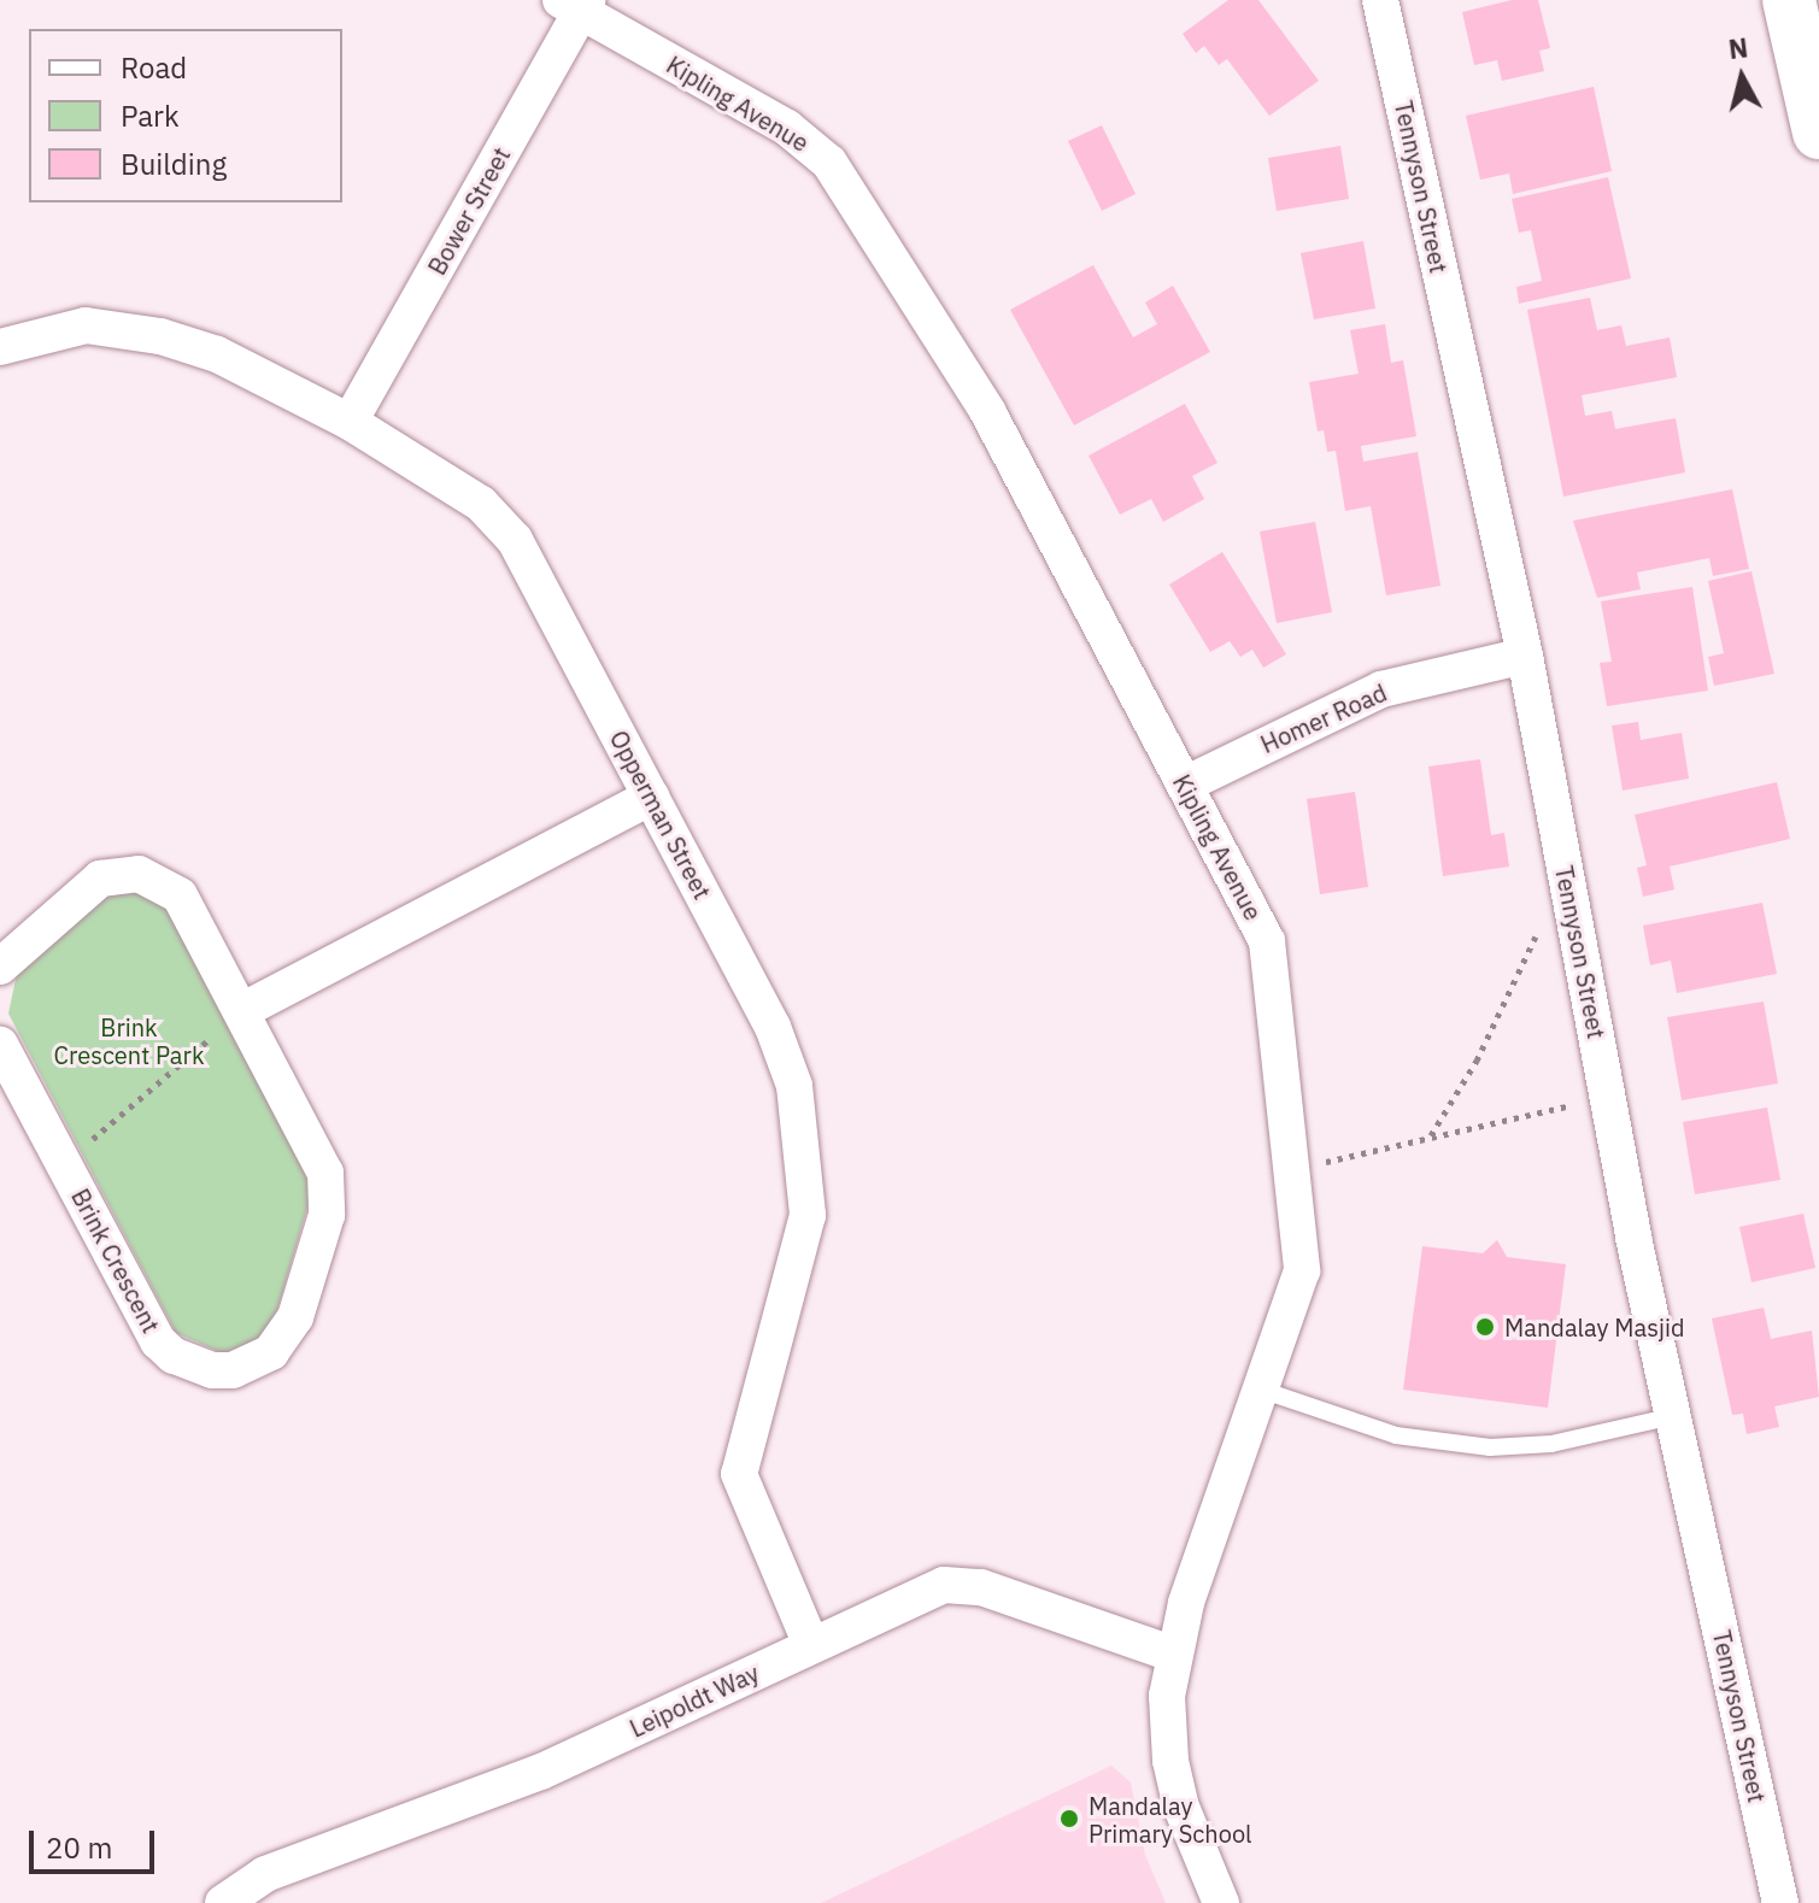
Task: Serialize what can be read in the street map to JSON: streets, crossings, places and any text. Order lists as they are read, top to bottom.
{
  "streets": {
    "street": [
      "Kipling Avenue",
      "Tennyson Street",
      "Bower Street",
      "Homer Road",
      "Opperman Street",
      "Brink Crescent",
      "Leipoldt Way"
    ]
  },
  "crossings": [
    ["Kipling Avenue", "Bower Street"],
    ["Kipling Avenue", "Homer Road"],
    ["Kipling Avenue", "Leipoldt Way"],
    ["Tennyson Street", "Homer Road"],
    ["Bower Street", "Opperman Street"],
    ["Opperman Street", "Leipoldt Way"]
  ],
  "parks": ["Brink Crescent Park"],
  "places": ["Mandalay Masjid", "Mandalay Primary School"],
  "legend": ["Road", "Park", "Building"],
  "scale_bar": "20 m",
  "north": "top"
}
